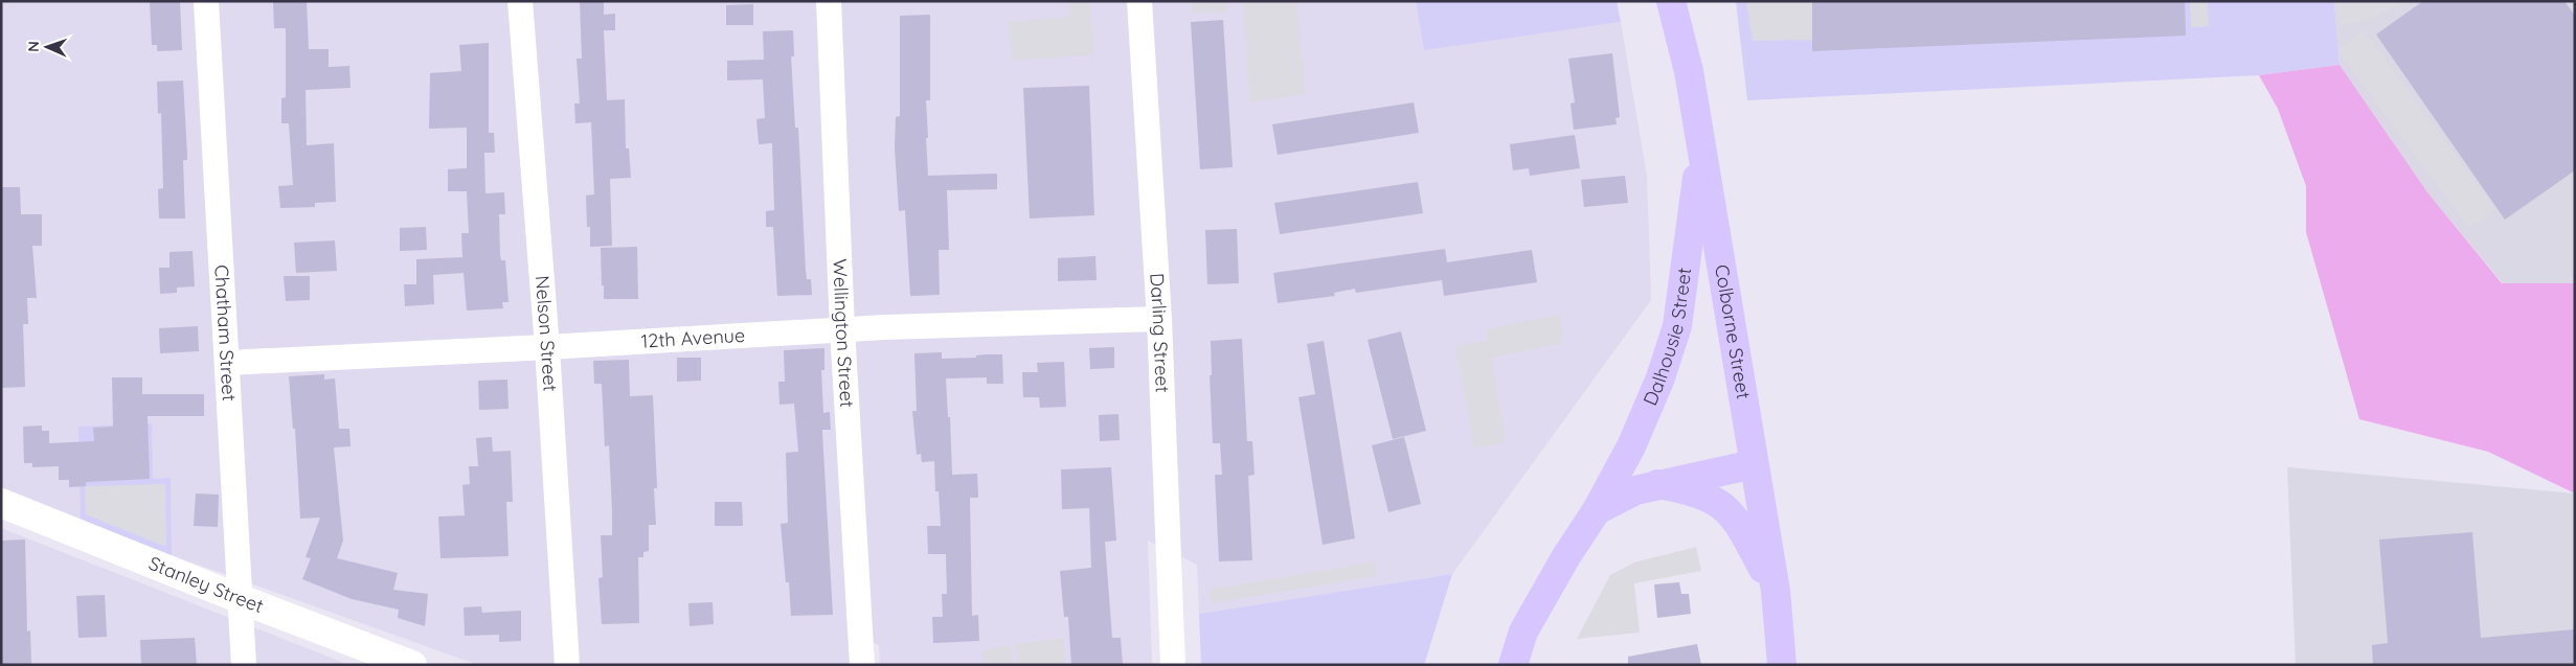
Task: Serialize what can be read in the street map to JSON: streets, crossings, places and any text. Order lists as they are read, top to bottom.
{
  "streets": {
    "main road": ["Colborne Street", "Dalhousie Street"],
    "street": [
      "Chatham Street",
      "Nelson Street",
      "Darling Street",
      "Wellington Street",
      "12th Avenue",
      "Stanley Street"
    ]
  },
  "crossings": [
    ["Chatham Street", "12th Avenue"],
    ["Chatham Street", "Stanley Street"],
    ["Nelson Street", "12th Avenue"],
    ["Darling Street", "12th Avenue"],
    ["Colborne Street", "Dalhousie Street"],
    ["Wellington Street", "12th Avenue"]
  ],
  "north": "left"
}
